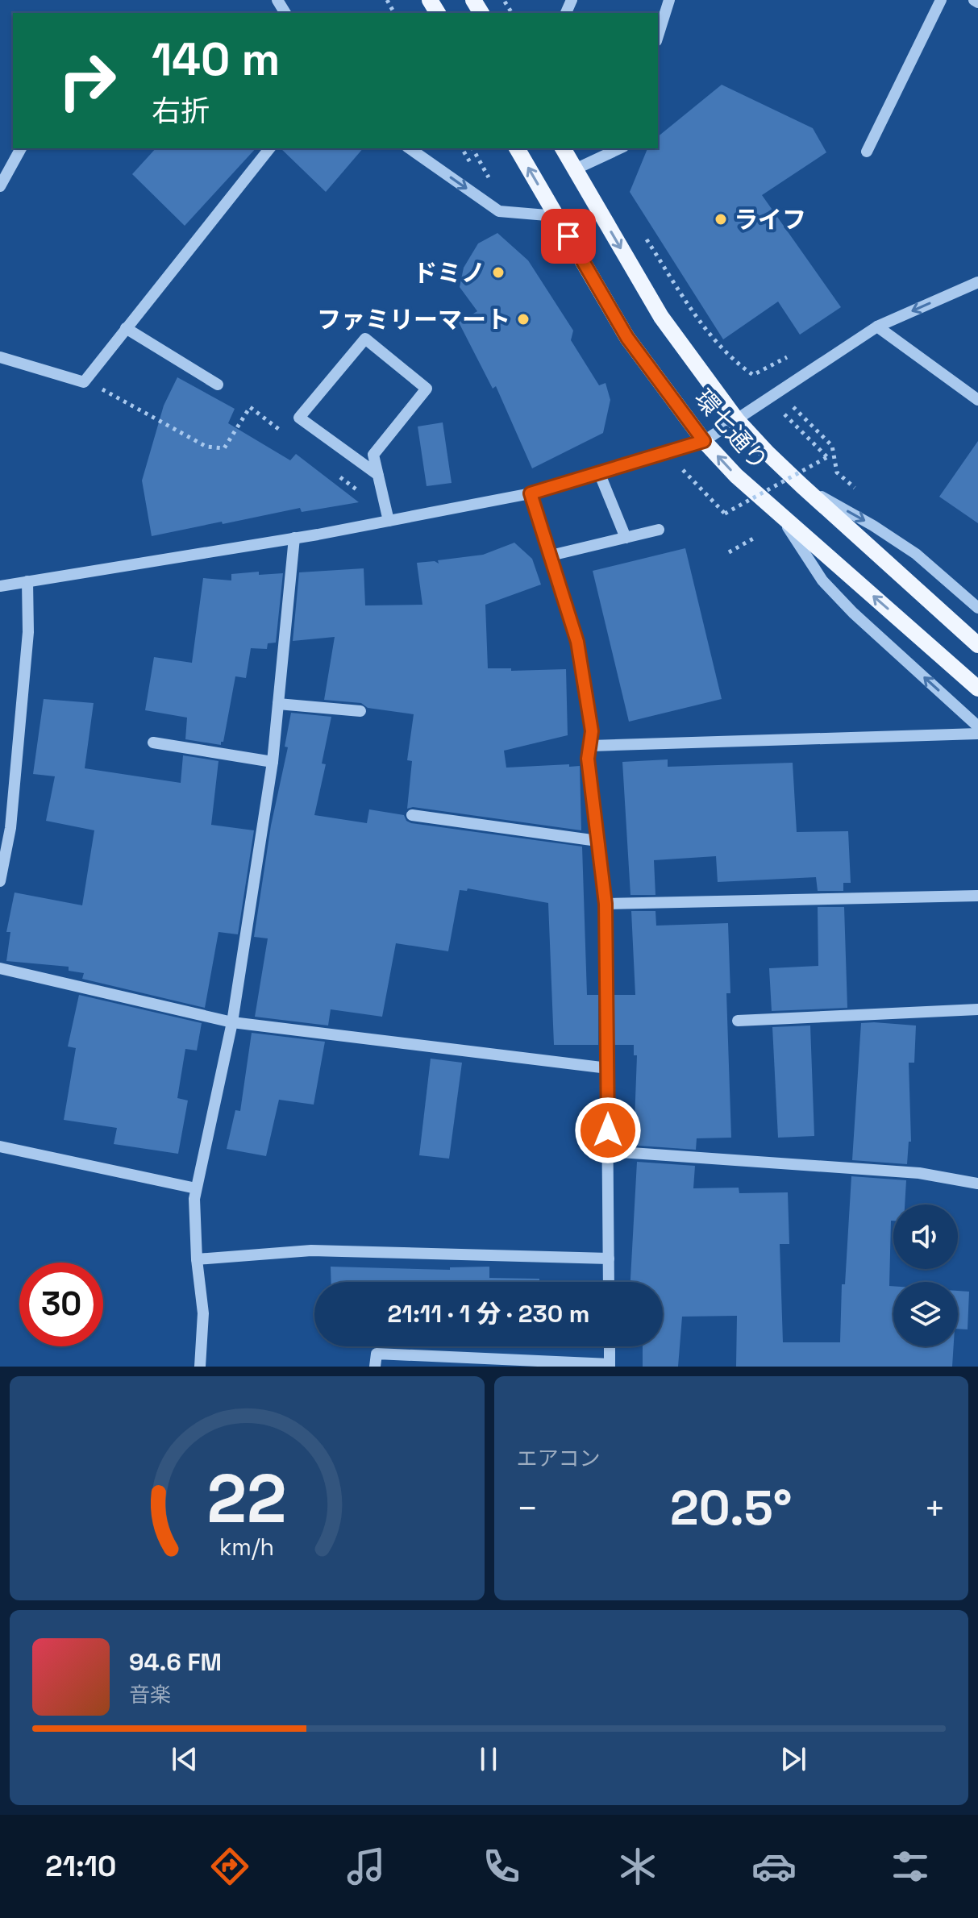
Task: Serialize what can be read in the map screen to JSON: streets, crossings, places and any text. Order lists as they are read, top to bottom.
{
  "streets": {
    "main road": ["環七通り"]
  },
  "places": ["ライフ", "ドミノ", "ファミリーマート"],
  "page": {
    "turn": ["140 m", "右折"],
    "limit": "30",
    "trip": "21:11 · 1 分 · 230 m",
    "tile": "エアコン",
    "heat": ["−", "20.5°", "+"],
    "song": ["94.6 FM", "音楽"],
    "tabs": "21:10",
    "gauge": ["22", "km/h"]
  }
}
